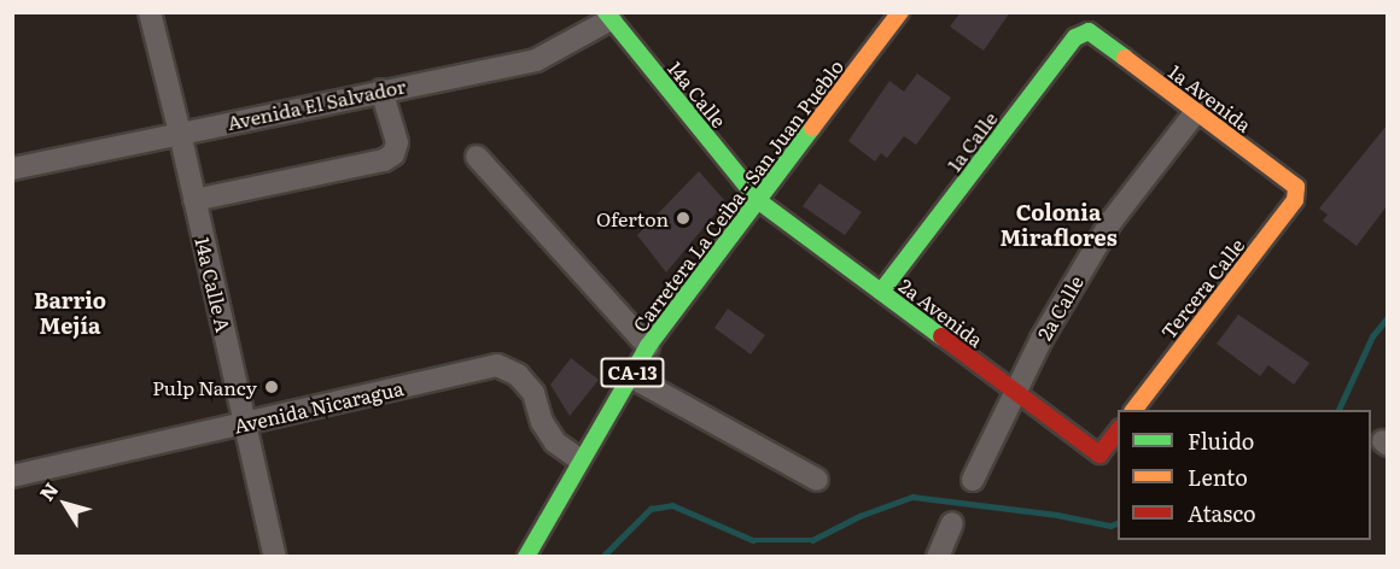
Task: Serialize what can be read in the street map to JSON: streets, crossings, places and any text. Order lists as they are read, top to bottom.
{
  "streets": {
    "street": [
      "14a Calle",
      "1a Avenida",
      "Avenida El Salvador",
      "1a Calle",
      "Carretera La Ceiba - San Juan Pueblo",
      "14a Calle A",
      "Tercera Calle",
      "2a Calle",
      "2a Avenida",
      "CA-13",
      "Avenida Nicaragua"
    ]
  },
  "crossings": [
    ["14a Calle", "Avenida El Salvador"],
    ["14a Calle", "Carretera La Ceiba - San Juan Pueblo"],
    ["14a Calle", "2a Avenida"],
    ["1a Avenida", "1a Calle"],
    ["1a Avenida", "Tercera Calle"],
    ["1a Avenida", "2a Calle"],
    ["Avenida El Salvador", "14a Calle A"],
    ["1a Calle", "2a Avenida"],
    ["Carretera La Ceiba - San Juan Pueblo", "2a Avenida"],
    ["Carretera La Ceiba - San Juan Pueblo", "Avenida Nicaragua"],
    ["14a Calle A", "Avenida Nicaragua"],
    ["2a Calle", "2a Avenida"]
  ],
  "districts": ["Colonia Miraflores", "Barrio Mejía"],
  "places": ["Oferton", "Pulp Nancy"],
  "legend": ["Fluido", "Lento", "Atasco"],
  "north": "top left"
}
